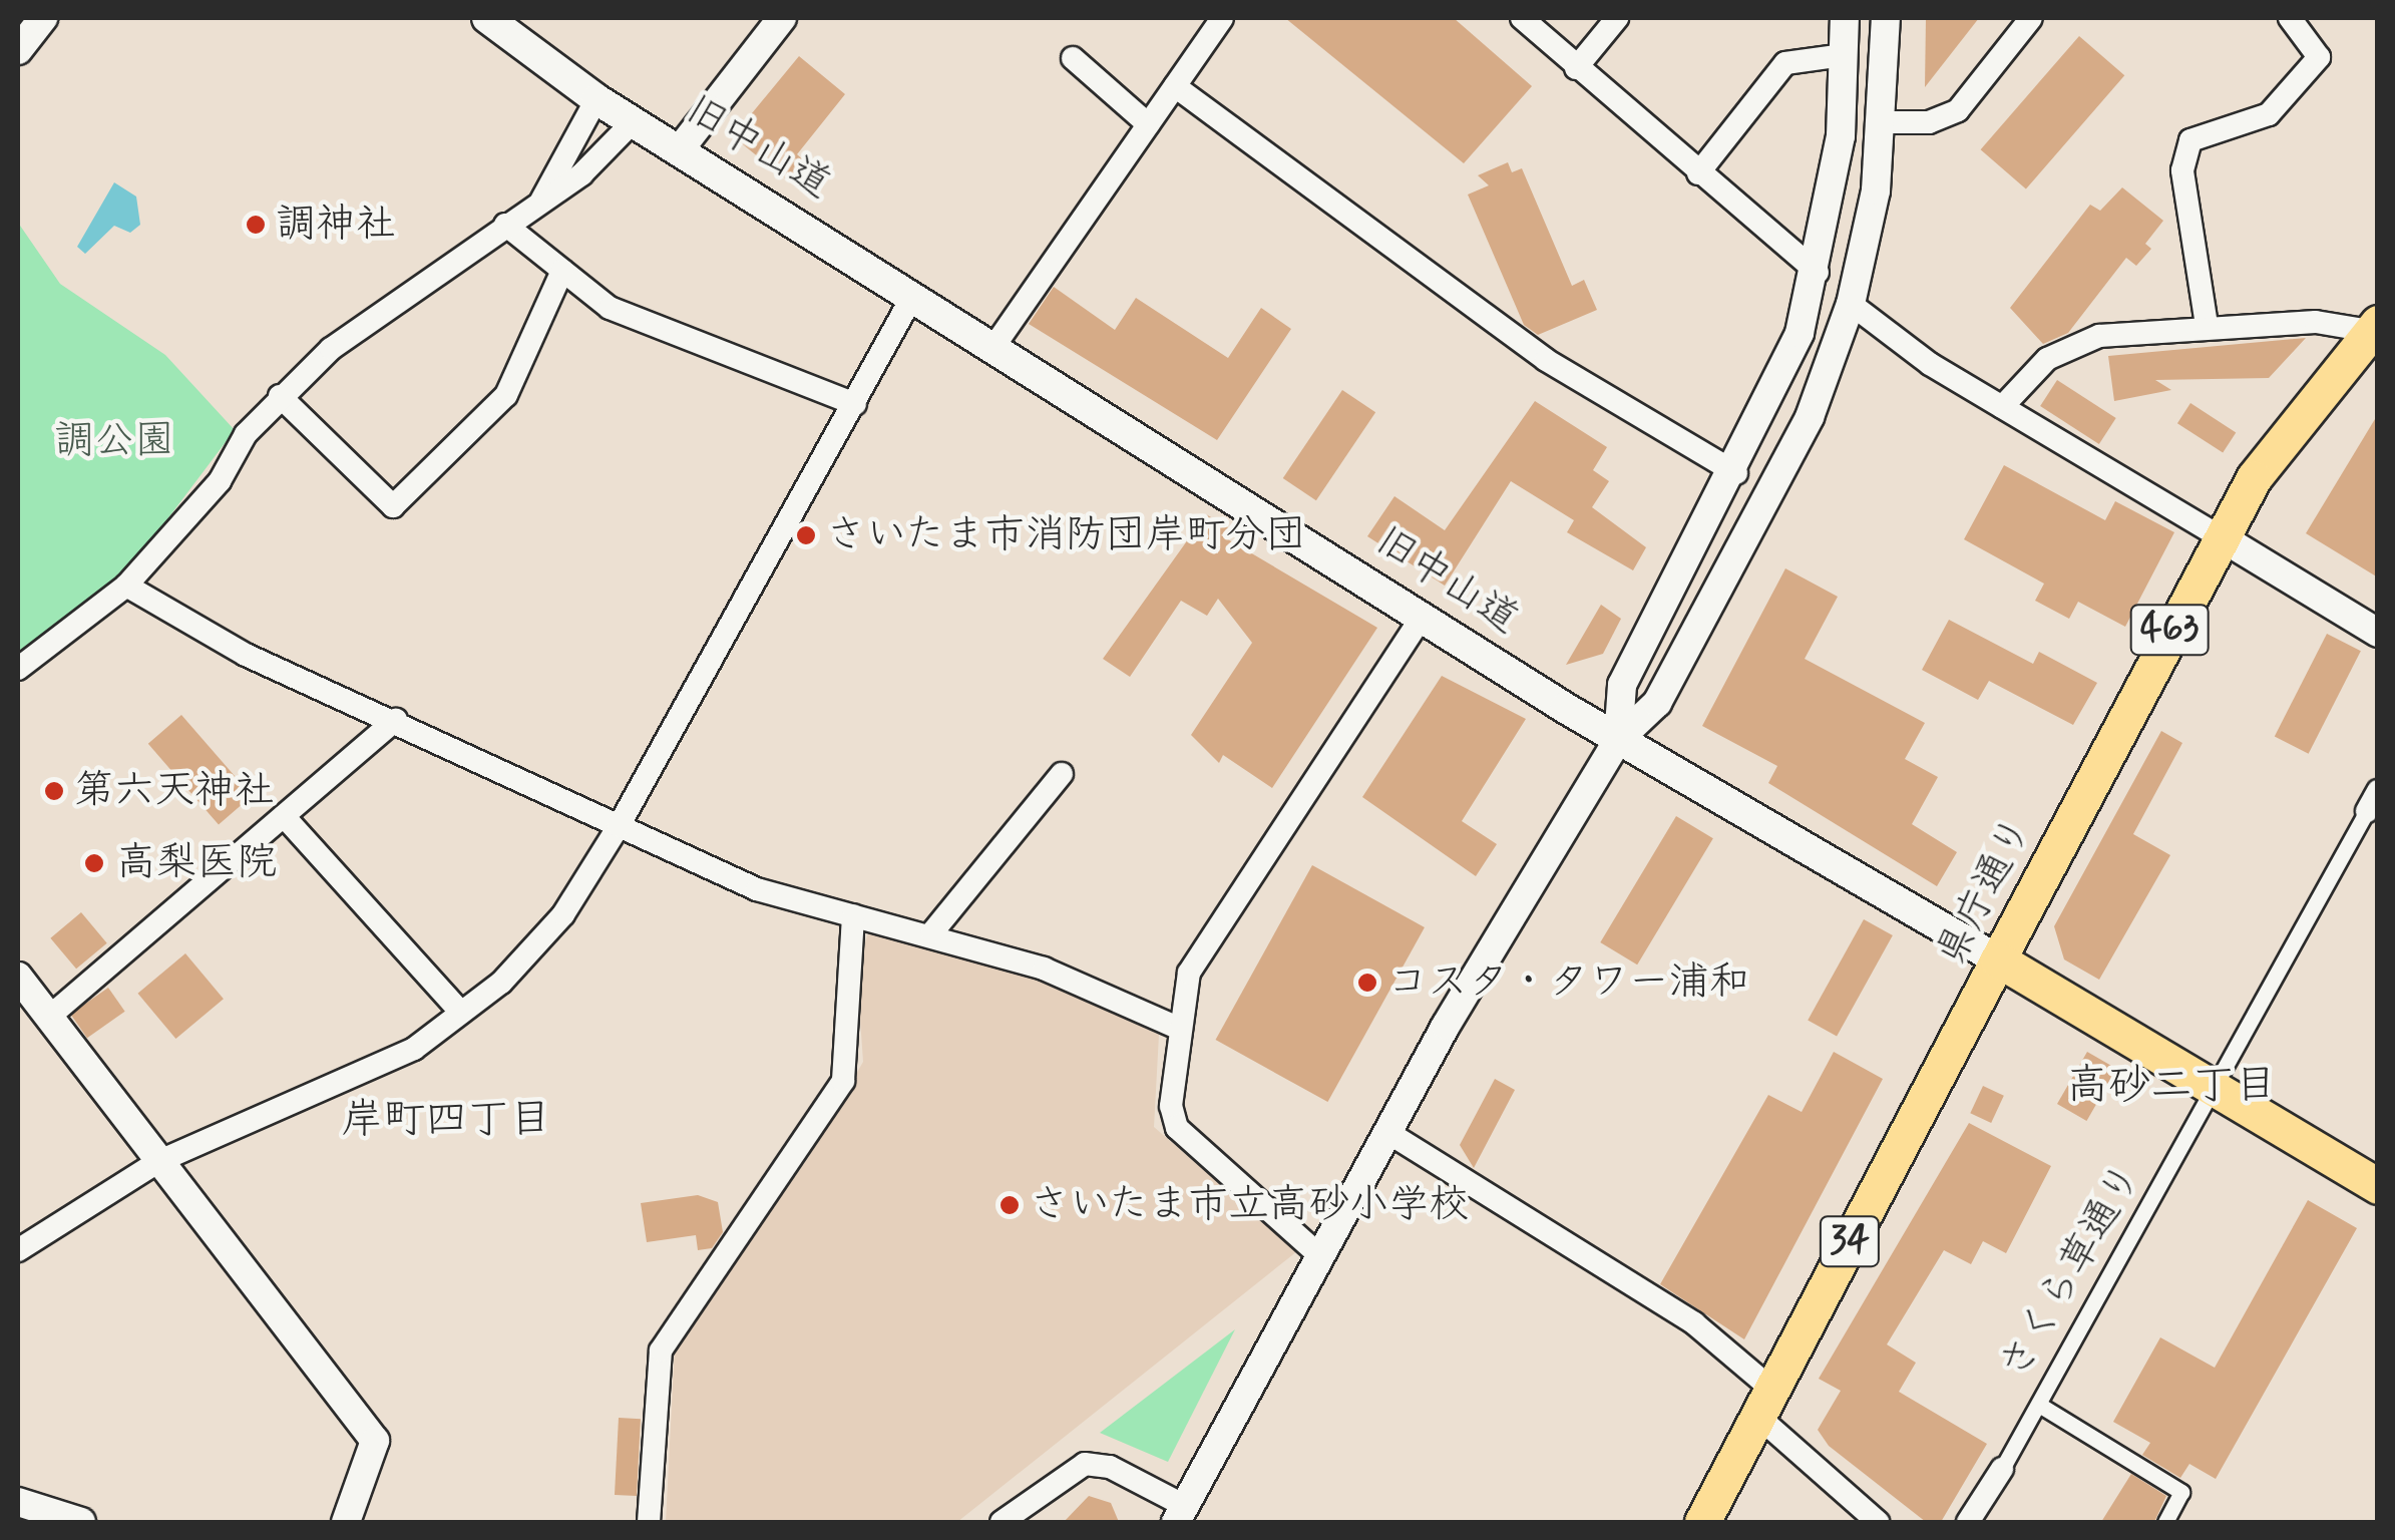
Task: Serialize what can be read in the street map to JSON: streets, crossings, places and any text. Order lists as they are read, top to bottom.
{
  "streets": {
    "main road": [
      "旧中山道",
      "463",
      "県庁通り",
      "34"
    ],
    "street": ["さくら草通り"]
  },
  "crossings": [
    ["旧中山道", "県庁通り"],
    ["旧中山道", "さくら草通り"]
  ],
  "districts": ["高砂二丁目", "岸町四丁目"],
  "parks": ["調公園"],
  "places": [
    "調神社",
    "さいたま市消防団岸町分団",
    "第六天神社",
    "高梨医院",
    "コスタ・タワー浦和",
    "さいたま市立高砂小学校"
  ]
}
